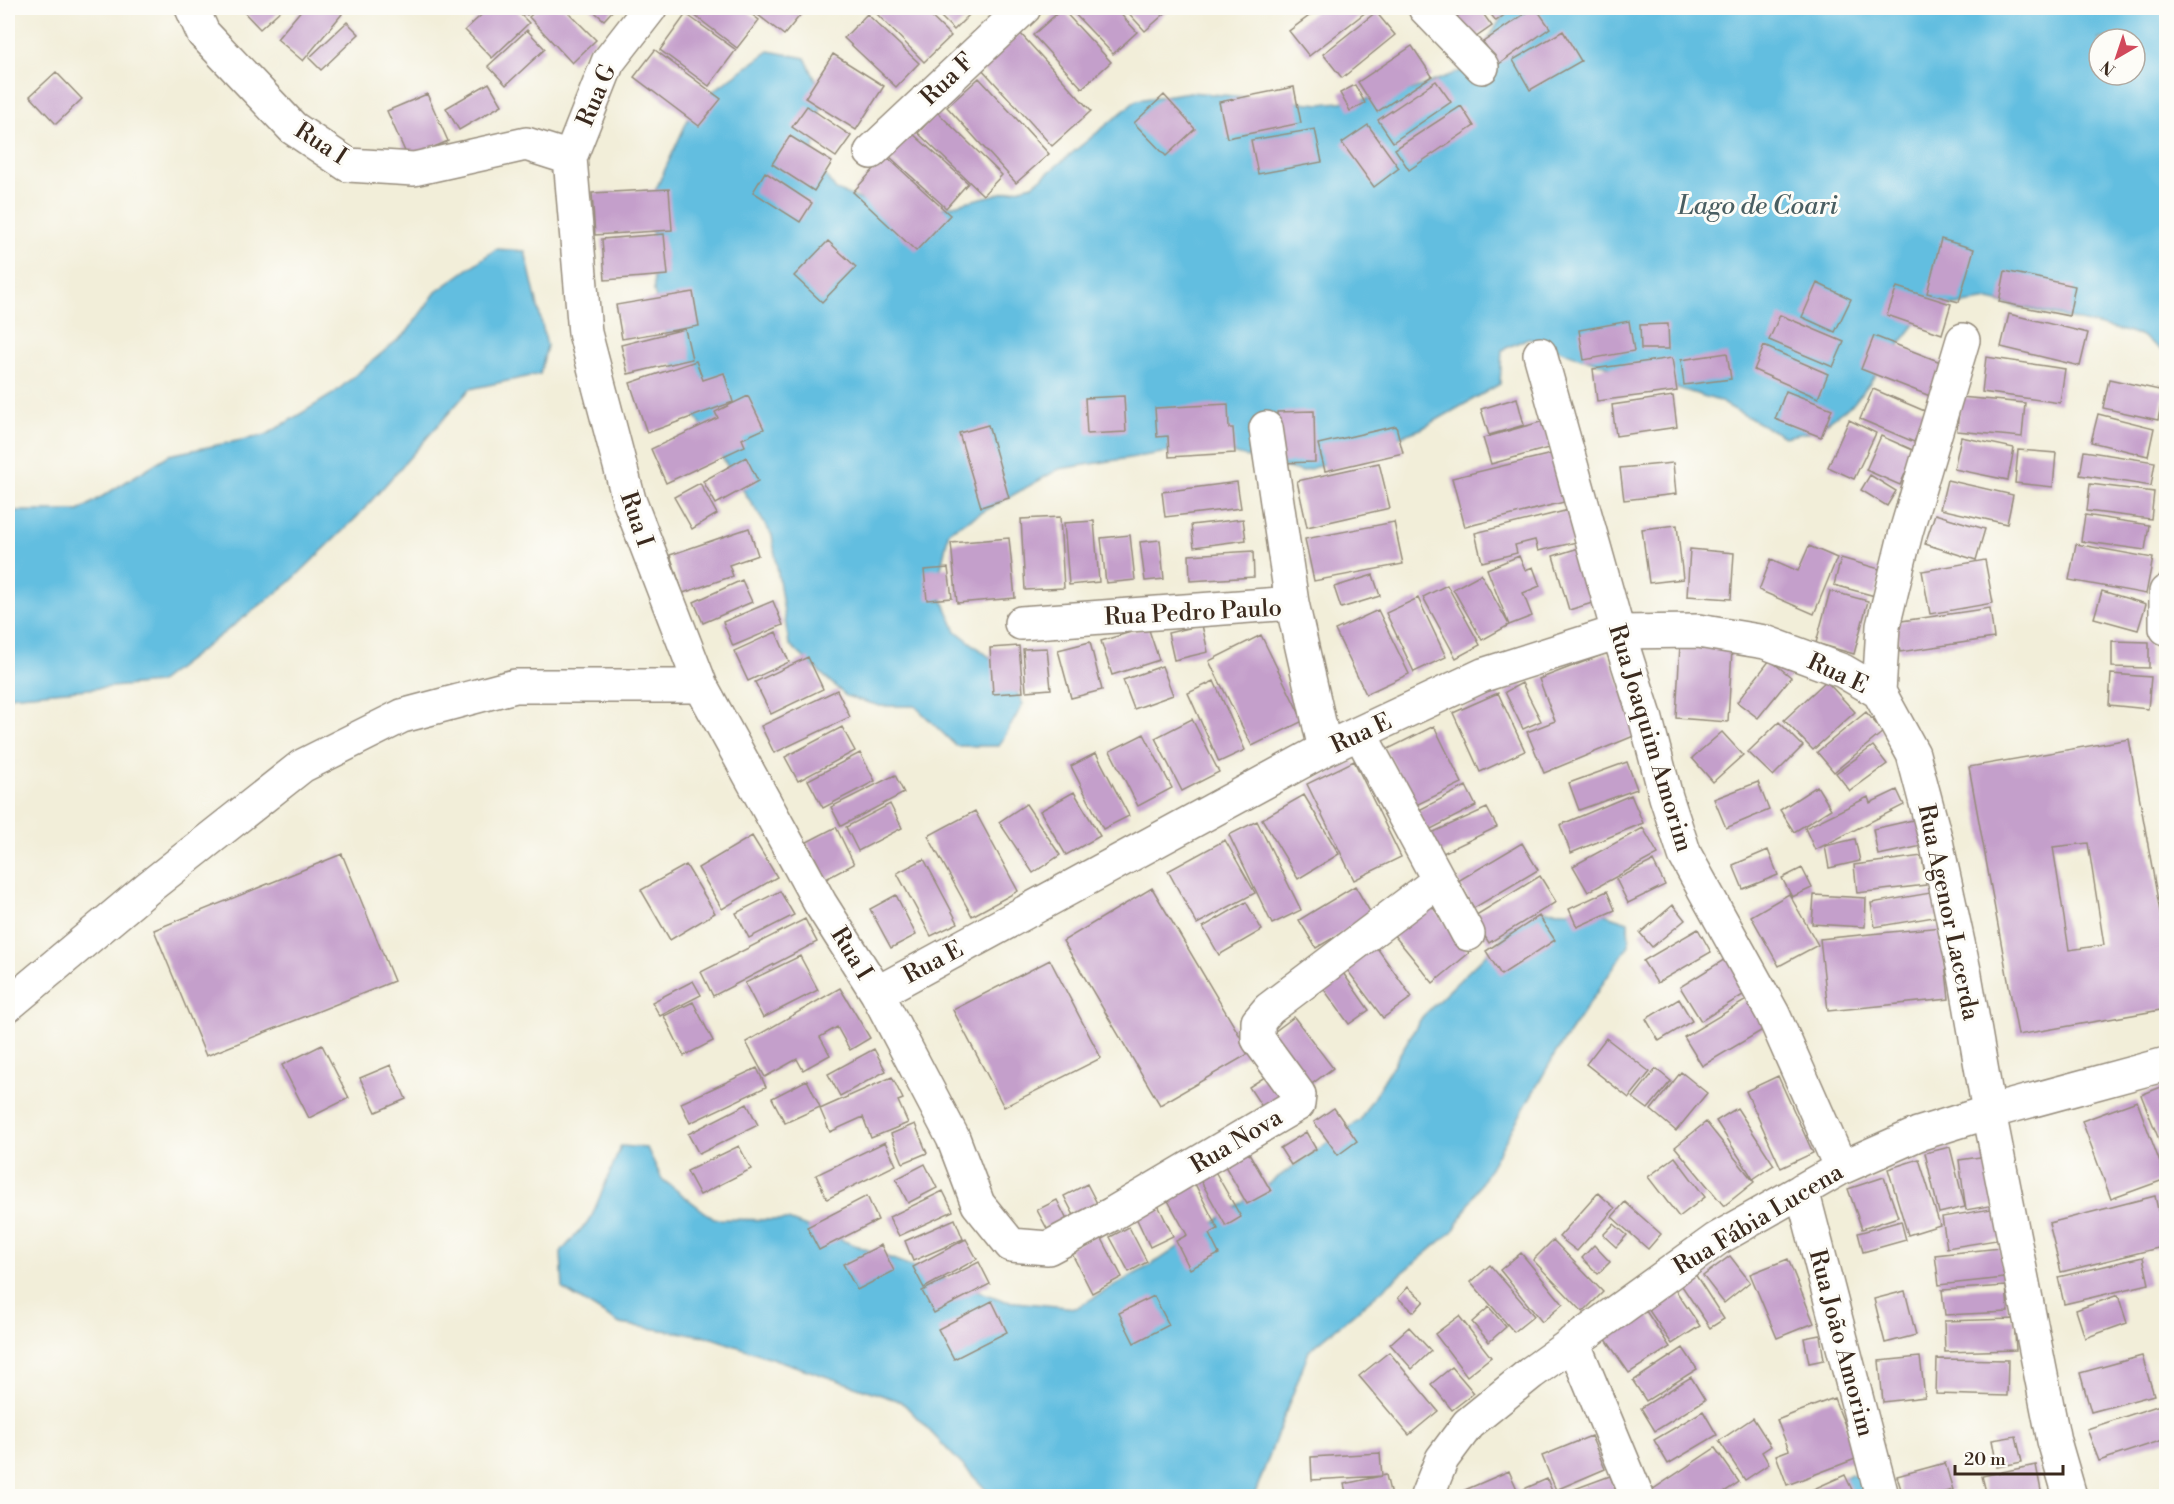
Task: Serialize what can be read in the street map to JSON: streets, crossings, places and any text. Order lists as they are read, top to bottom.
{
  "streets": {
    "street": [
      "Rua F",
      "Rua G",
      "Rua I",
      "Rua Pedro Paulo",
      "Rua E",
      "Rua Joaquim Amorim",
      "Rua Agenor Lacerda",
      "Rua Nova",
      "Rua Fábia Lucena",
      "Rua João Amorim"
    ]
  },
  "crossings": [
    ["Rua G", "Rua I"],
    ["Rua I", "Rua E"],
    ["Rua I", "Rua Nova"],
    ["Rua Pedro Paulo", "Rua E"],
    ["Rua E", "Rua Joaquim Amorim"],
    ["Rua E", "Rua Agenor Lacerda"],
    ["Rua Joaquim Amorim", "Rua Fábia Lucena"],
    ["Rua Agenor Lacerda", "Rua Fábia Lucena"],
    ["Rua Fábia Lucena", "Rua João Amorim"]
  ],
  "water": ["Lago de Coari"],
  "scale_bar": "20 m",
  "north": "bottom left"
}
